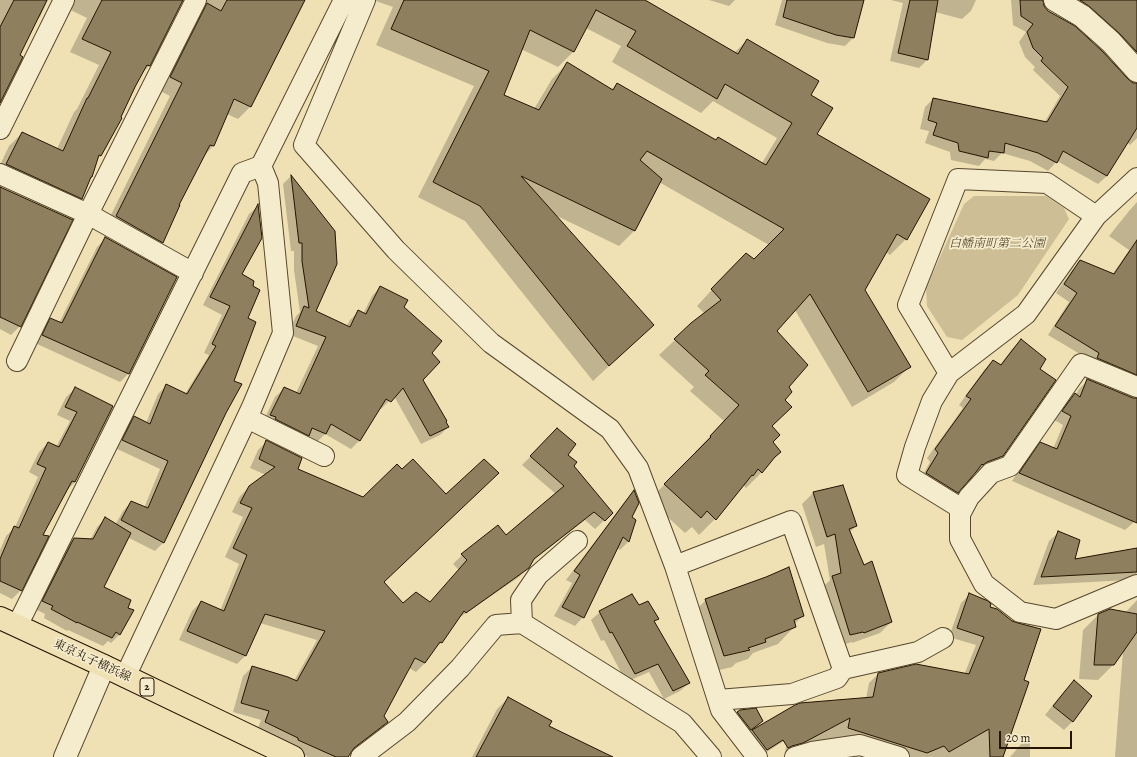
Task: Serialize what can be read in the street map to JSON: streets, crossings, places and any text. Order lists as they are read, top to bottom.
{
  "streets": {
    "main road": ["東京丸子横浜線", "2"]
  },
  "parks": ["白幡南町第二公園"],
  "scale_bar": "20 m"
}
